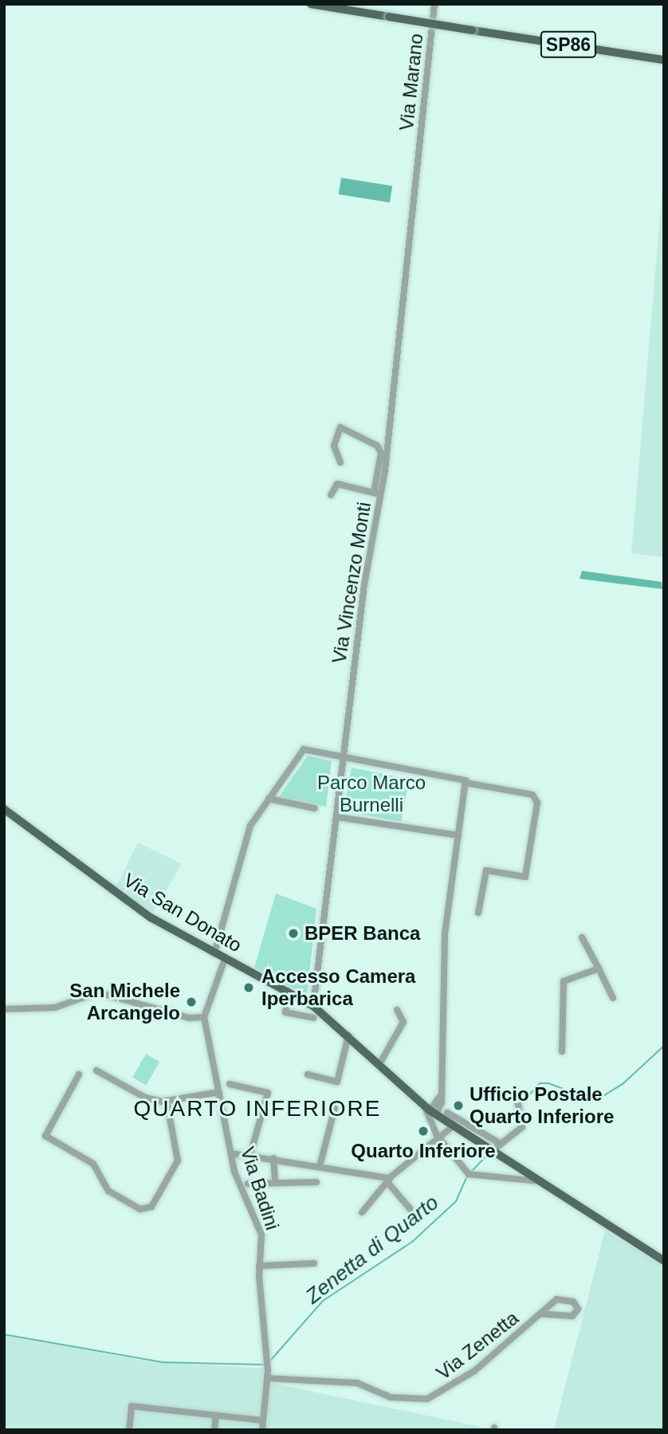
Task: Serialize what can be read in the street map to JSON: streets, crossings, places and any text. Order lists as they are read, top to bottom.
{
  "streets": {
    "main road": ["SP86", "Via San Donato"],
    "street": [
      "Via Marano",
      "Via Vincenzo Monti",
      "Via Badini",
      "Via Zenetta"
    ]
  },
  "crossings": [
    ["Via Marano", "Via Vincenzo Monti"],
    ["Via Vincenzo Monti", "Via San Donato"],
    ["Via Badini", "Via Zenetta"]
  ],
  "districts": ["QUARTO INFERIORE"],
  "water": ["Zenetta di Quarto"],
  "parks": ["Parco Marco Burnelli"],
  "places": [
    "BPER Banca",
    "Accesso Camera Iperbarica",
    "San Michele Arcangelo",
    "Ufficio Postale Quarto Inferiore",
    "Quarto Inferiore"
  ]
}
